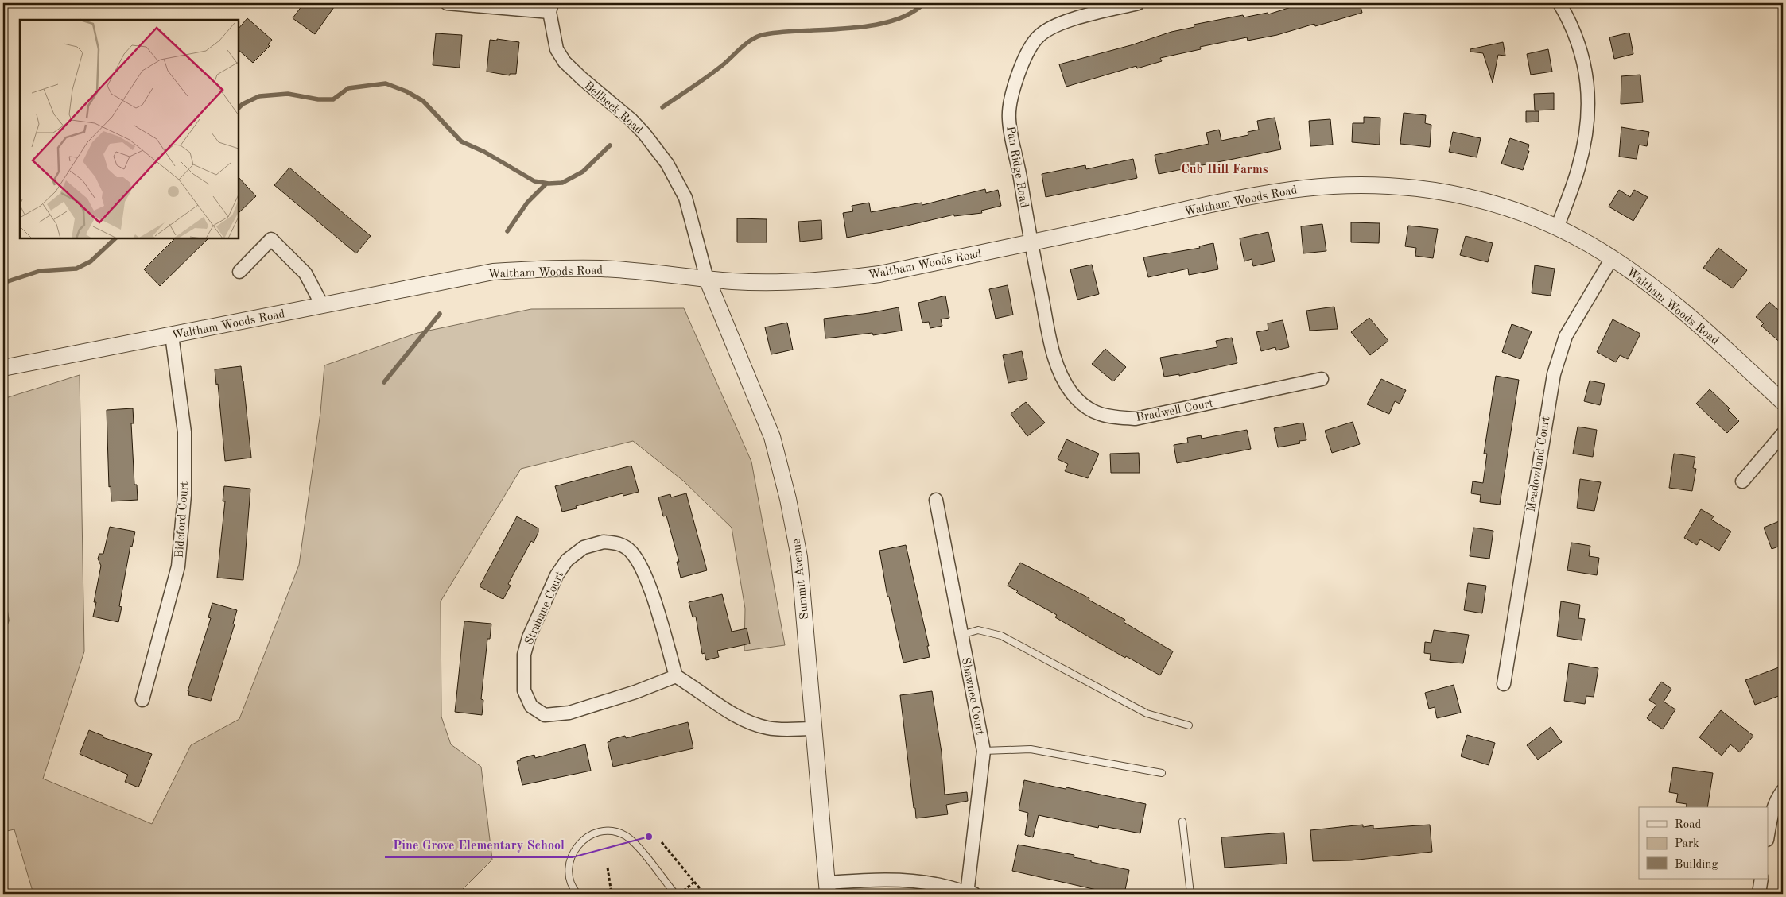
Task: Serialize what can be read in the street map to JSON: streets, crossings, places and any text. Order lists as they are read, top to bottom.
{
  "streets": {
    "street": [
      "Bellbeck Road",
      "Pan Ridge Road",
      "Waltham Woods Road",
      "Bradwell Court",
      "Meadowland Court",
      "Bideford Court",
      "Summit Avenue",
      "Strabane Court",
      "Shawnee Court"
    ]
  },
  "crossings": [
    ["Bellbeck Road", "Waltham Woods Road"],
    ["Bellbeck Road", "Summit Avenue"],
    ["Pan Ridge Road", "Waltham Woods Road"],
    ["Pan Ridge Road", "Bradwell Court"],
    ["Waltham Woods Road", "Bradwell Court"],
    ["Waltham Woods Road", "Meadowland Court"],
    ["Waltham Woods Road", "Bideford Court"],
    ["Waltham Woods Road", "Summit Avenue"]
  ],
  "districts": ["Cub Hill Farms"],
  "places": ["Pine Grove Elementary School"],
  "legend": ["Road", "Park", "Building"]
}
